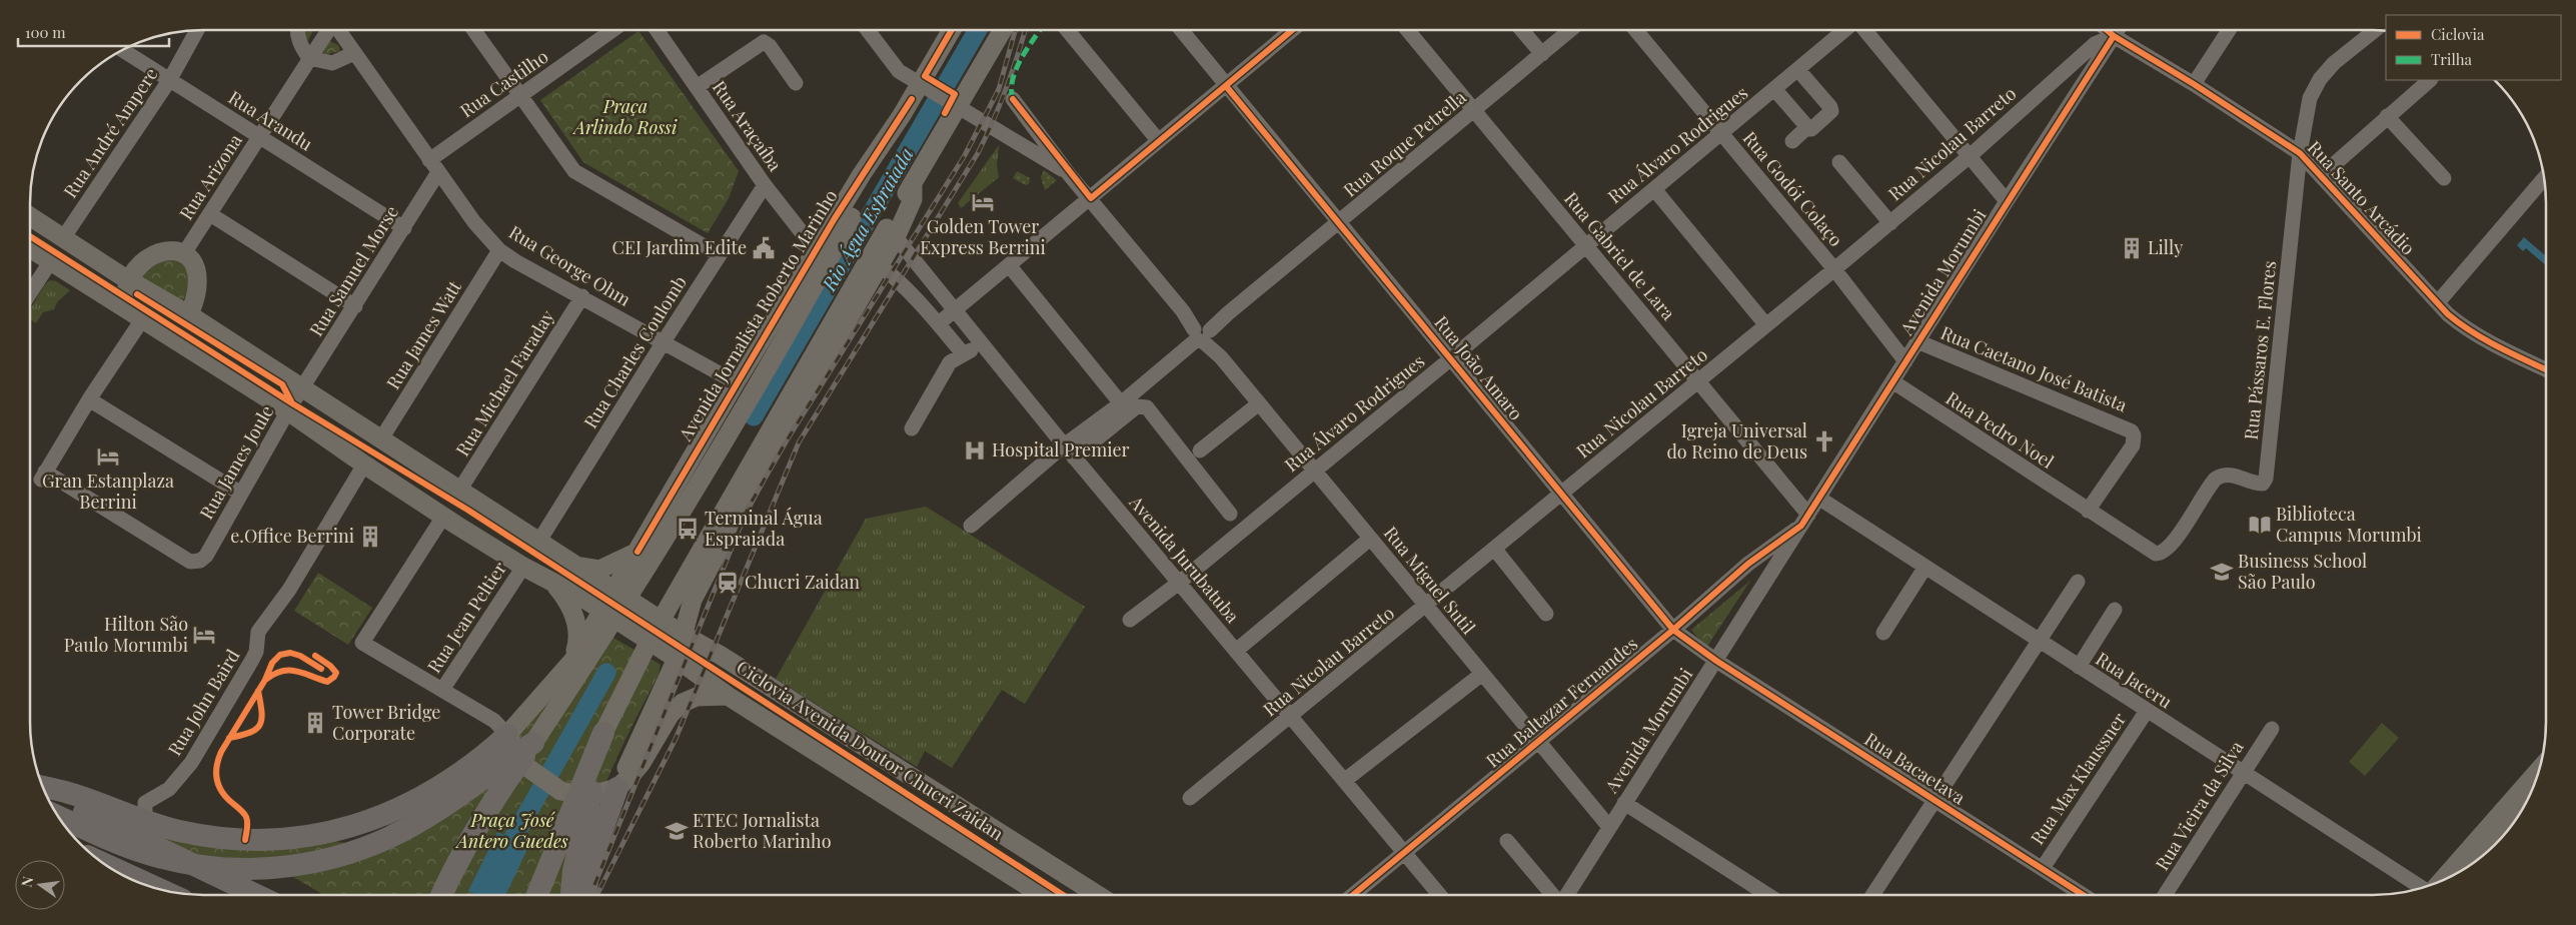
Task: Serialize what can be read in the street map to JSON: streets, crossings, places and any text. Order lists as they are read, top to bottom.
{
  "streets": {
    "main road": ["Avenida Jornalista Roberto Marinho"],
    "street": [
      "Rua Castilho",
      "Rua Arandu",
      "Rua Araçaíba",
      "Rua André Ampere",
      "Rua Roque Petrella",
      "Rua Nicolau Barreto",
      "Rua Álvaro Rodrigues",
      "Rua Arizona",
      "Rua Godói Colaço",
      "Rua Santo Arcádio",
      "Rua Gabriel de Lara",
      "Rua George Ohm",
      "Rua Samuel Morse",
      "Avenida Morumbi",
      "Rua James Watt",
      "Rua Pássaros E. Flores",
      "Rua Charles Coulomb",
      "Rua João Amaro",
      "Rua Caetano José Batista",
      "Rua Michael Faraday",
      "Rua Pedro Noel",
      "Rua James Joule",
      "Avenida Jurubatuba",
      "Rua Miguel Sutil",
      "Rua Jean Peltier",
      "Rua Jaceru",
      "Rua John Baird",
      "Rua Baltazar Fernandes",
      "Rua Bacaetava",
      "Rua Max Klaussner",
      "Rua Vieira da Silva"
    ],
    "cycle path": ["Ciclovia Avenida Doutor Chucri Zaidan"]
  },
  "crossings": [
    ["Rua Castilho", "Rua George Ohm"],
    ["Rua Castilho", "Rua Samuel Morse"],
    ["Rua Arandu", "Rua André Ampere"],
    ["Rua Arandu", "Rua Arizona"],
    ["Rua Arandu", "Rua Samuel Morse"],
    ["Rua Araçaíba", "Avenida Jornalista Roberto Marinho"],
    ["Rua Araçaíba", "Rua Charles Coulomb"],
    ["Rua Roque Petrella", "Rua Gabriel de Lara"],
    ["Rua Roque Petrella", "Rua João Amaro"],
    ["Rua Roque Petrella", "Avenida Jurubatuba"],
    ["Rua Roque Petrella", "Rua Miguel Sutil"],
    ["Rua Nicolau Barreto", "Rua Godói Colaço"],
    ["Rua Nicolau Barreto", "Rua Santo Arcádio"],
    ["Rua Nicolau Barreto", "Rua Gabriel de Lara"],
    ["Rua Nicolau Barreto", "Avenida Morumbi"],
    ["Rua Nicolau Barreto", "Rua João Amaro"],
    ["Rua Nicolau Barreto", "Avenida Jurubatuba"],
    ["Rua Nicolau Barreto", "Rua Miguel Sutil"],
    ["Rua Álvaro Rodrigues", "Rua Godói Colaço"],
    ["Rua Álvaro Rodrigues", "Rua Gabriel de Lara"],
    ["Rua Álvaro Rodrigues", "Rua João Amaro"],
    ["Rua Álvaro Rodrigues", "Avenida Jurubatuba"],
    ["Rua Álvaro Rodrigues", "Rua Miguel Sutil"],
    ["Rua Godói Colaço", "Avenida Morumbi"],
    ["Rua Santo Arcádio", "Avenida Morumbi"],
    ["Rua Santo Arcádio", "Rua Pássaros E. Flores"],
    ["Rua Gabriel de Lara", "Avenida Morumbi"],
    ["Rua Gabriel de Lara", "Rua Baltazar Fernandes"],
    ["Rua George Ohm", "Rua Samuel Morse"],
    ["Rua George Ohm", "Avenida Jornalista Roberto Marinho"],
    ["Rua George Ohm", "Rua James Watt"],
    ["Rua George Ohm", "Rua Charles Coulomb"],
    ["Rua George Ohm", "Rua Michael Faraday"],
    ["Rua Samuel Morse", "Rua James Joule"],
    ["Avenida Morumbi", "Rua João Amaro"],
    ["Avenida Morumbi", "Rua Caetano José Batista"],
    ["Avenida Morumbi", "Rua Pedro Noel"],
    ["Avenida Morumbi", "Rua Miguel Sutil"],
    ["Avenida Morumbi", "Rua Jaceru"],
    ["Avenida Morumbi", "Rua Baltazar Fernandes"],
    ["Avenida Morumbi", "Rua Bacaetava"],
    ["Avenida Jornalista Roberto Marinho", "Rua Miguel Sutil"],
    ["Rua Pássaros E. Flores", "Rua Caetano José Batista"],
    ["Rua Pássaros E. Flores", "Rua Pedro Noel"],
    ["Rua João Amaro", "Rua Baltazar Fernandes"],
    ["Rua João Amaro", "Rua Bacaetava"],
    ["Rua Caetano José Batista", "Rua Pedro Noel"],
    ["Avenida Jurubatuba", "Rua Baltazar Fernandes"],
    ["Rua Miguel Sutil", "Rua Baltazar Fernandes"],
    ["Rua Jaceru", "Rua Max Klaussner"],
    ["Rua Jaceru", "Rua Vieira da Silva"],
    ["Rua Bacaetava", "Rua Max Klaussner"]
  ],
  "water": ["Rio Água Espraiada"],
  "parks": ["Praça Arlindo Rossi", "Praça José Antero Guedes"],
  "places": {
    "hotel": ["Golden Tower Express Berrini", "Gran Estanplaza Berrini", "Hilton São Paulo Morumbi"],
    "public building": ["CEI Jardim Edite"],
    "building": ["Lilly", "e.Office Berrini", "Tower Bridge Corporate"],
    "church": ["Igreja Universal do Reino de Deus"],
    "hospital": ["Hospital Premier"],
    "library": ["Biblioteca Campus Morumbi"],
    "bus stop": ["Terminal Água Espraiada"],
    "school or university": ["Business School São Paulo", "ETEC Jornalista Roberto Marinho"],
    "station": ["Chucri Zaidan"]
  },
  "legend": ["Ciclovia", "Trilha"],
  "scale_bar": "100 m",
  "north": "left"
}
